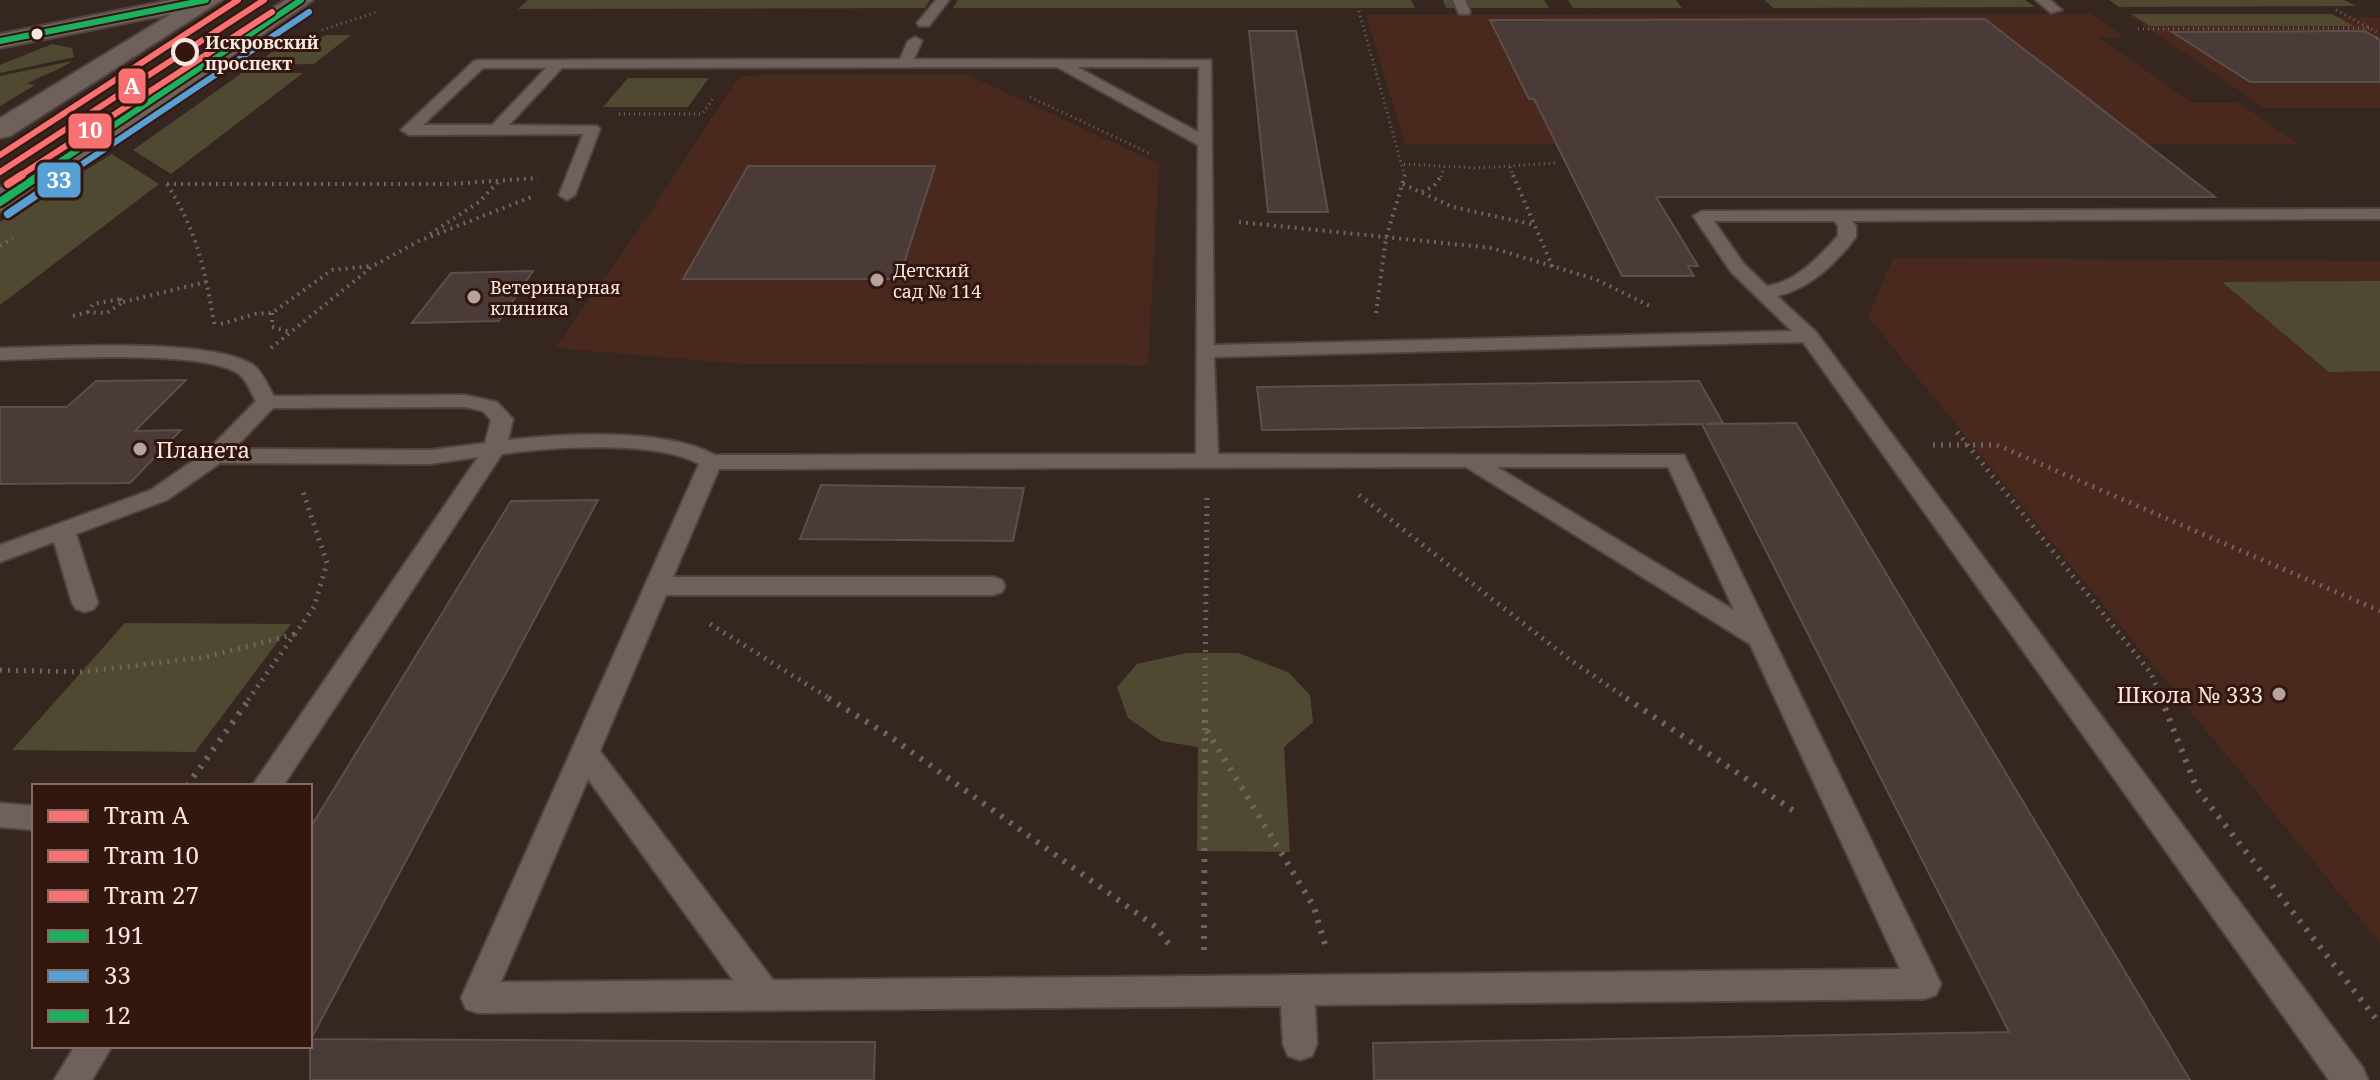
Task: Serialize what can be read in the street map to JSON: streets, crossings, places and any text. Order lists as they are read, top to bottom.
{
  "places": [
    "Искровский проспект",
    "Детский сад № 114",
    "Ветеринарная клиника",
    "Планета",
    "Школа № 333"
  ],
  "lines": [
    "tram line А",
    "tram line 27",
    "transit line 191",
    "transit line 12",
    "tram line 10",
    "transit line 33"
  ],
  "legend": [
    "Tram А",
    "Tram 10",
    "Tram 27",
    "191",
    "33",
    "12"
  ]
}
